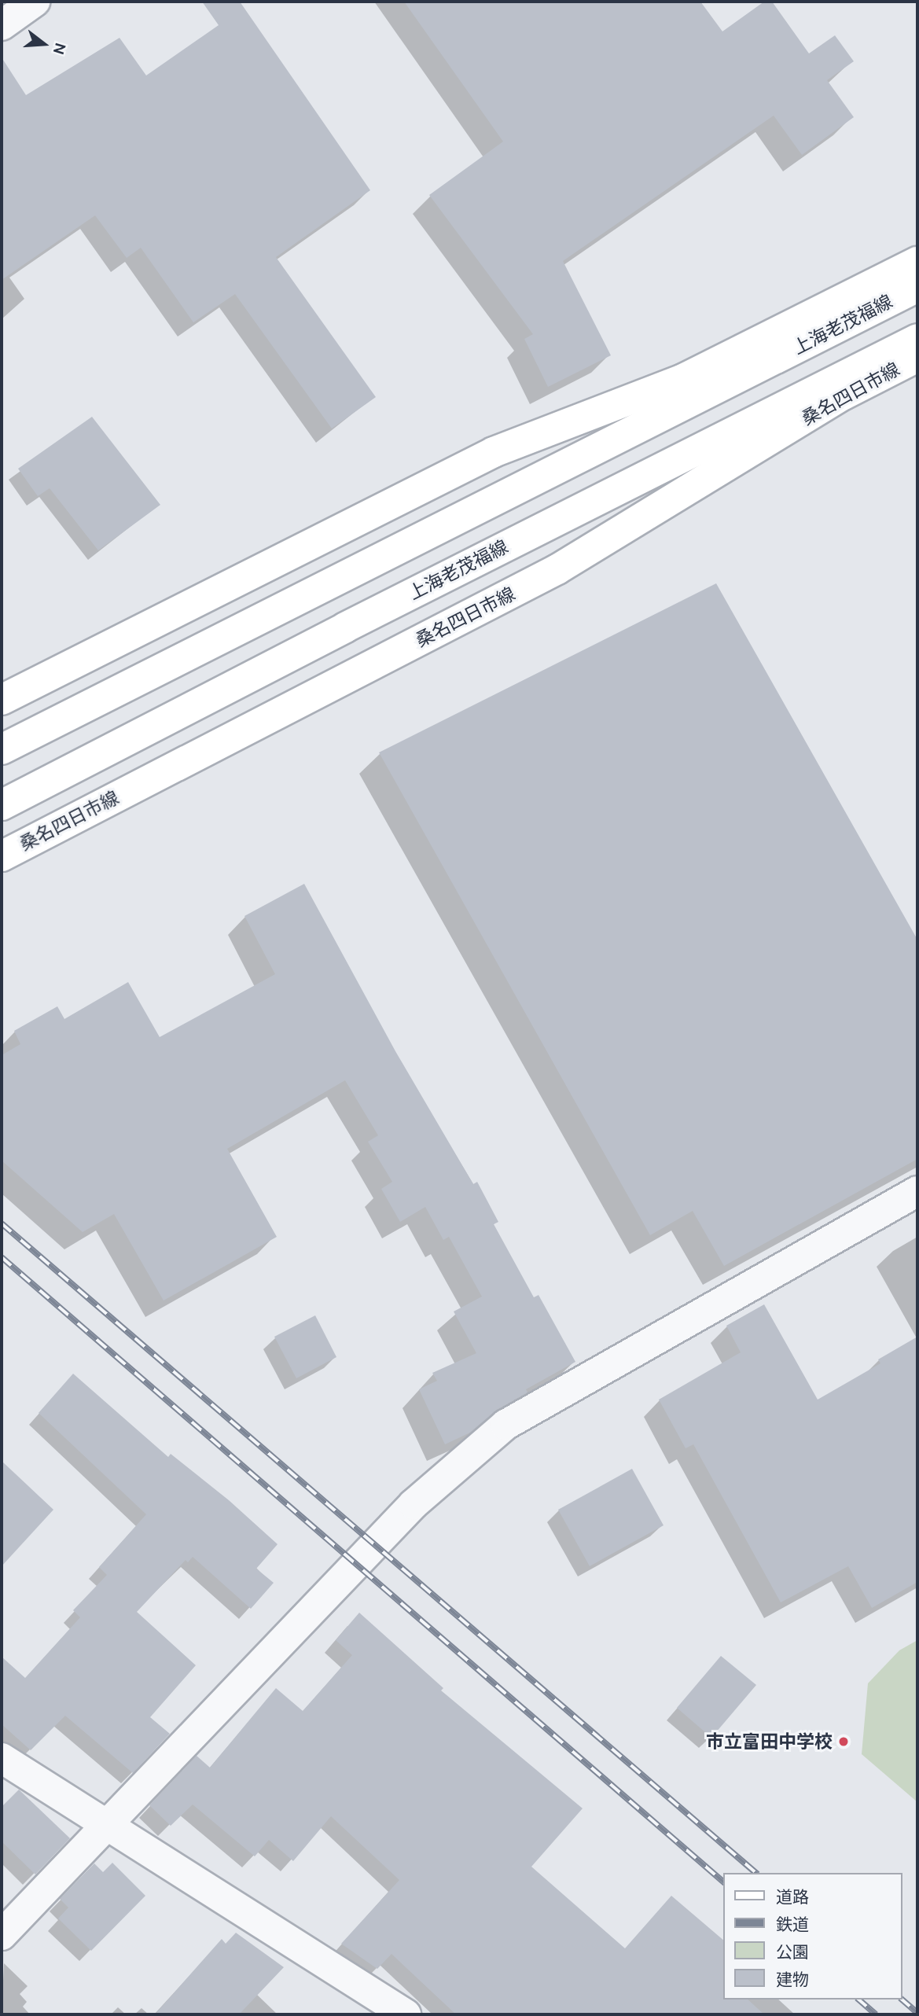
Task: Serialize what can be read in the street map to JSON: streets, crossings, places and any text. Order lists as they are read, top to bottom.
{
  "streets": {
    "main road": ["上海老茂福線", "桑名四日市線"]
  },
  "places": ["市立富田中学校"],
  "legend": [
    "道路",
    "鉄道",
    "公園",
    "建物"
  ],
  "north": "right"
}
